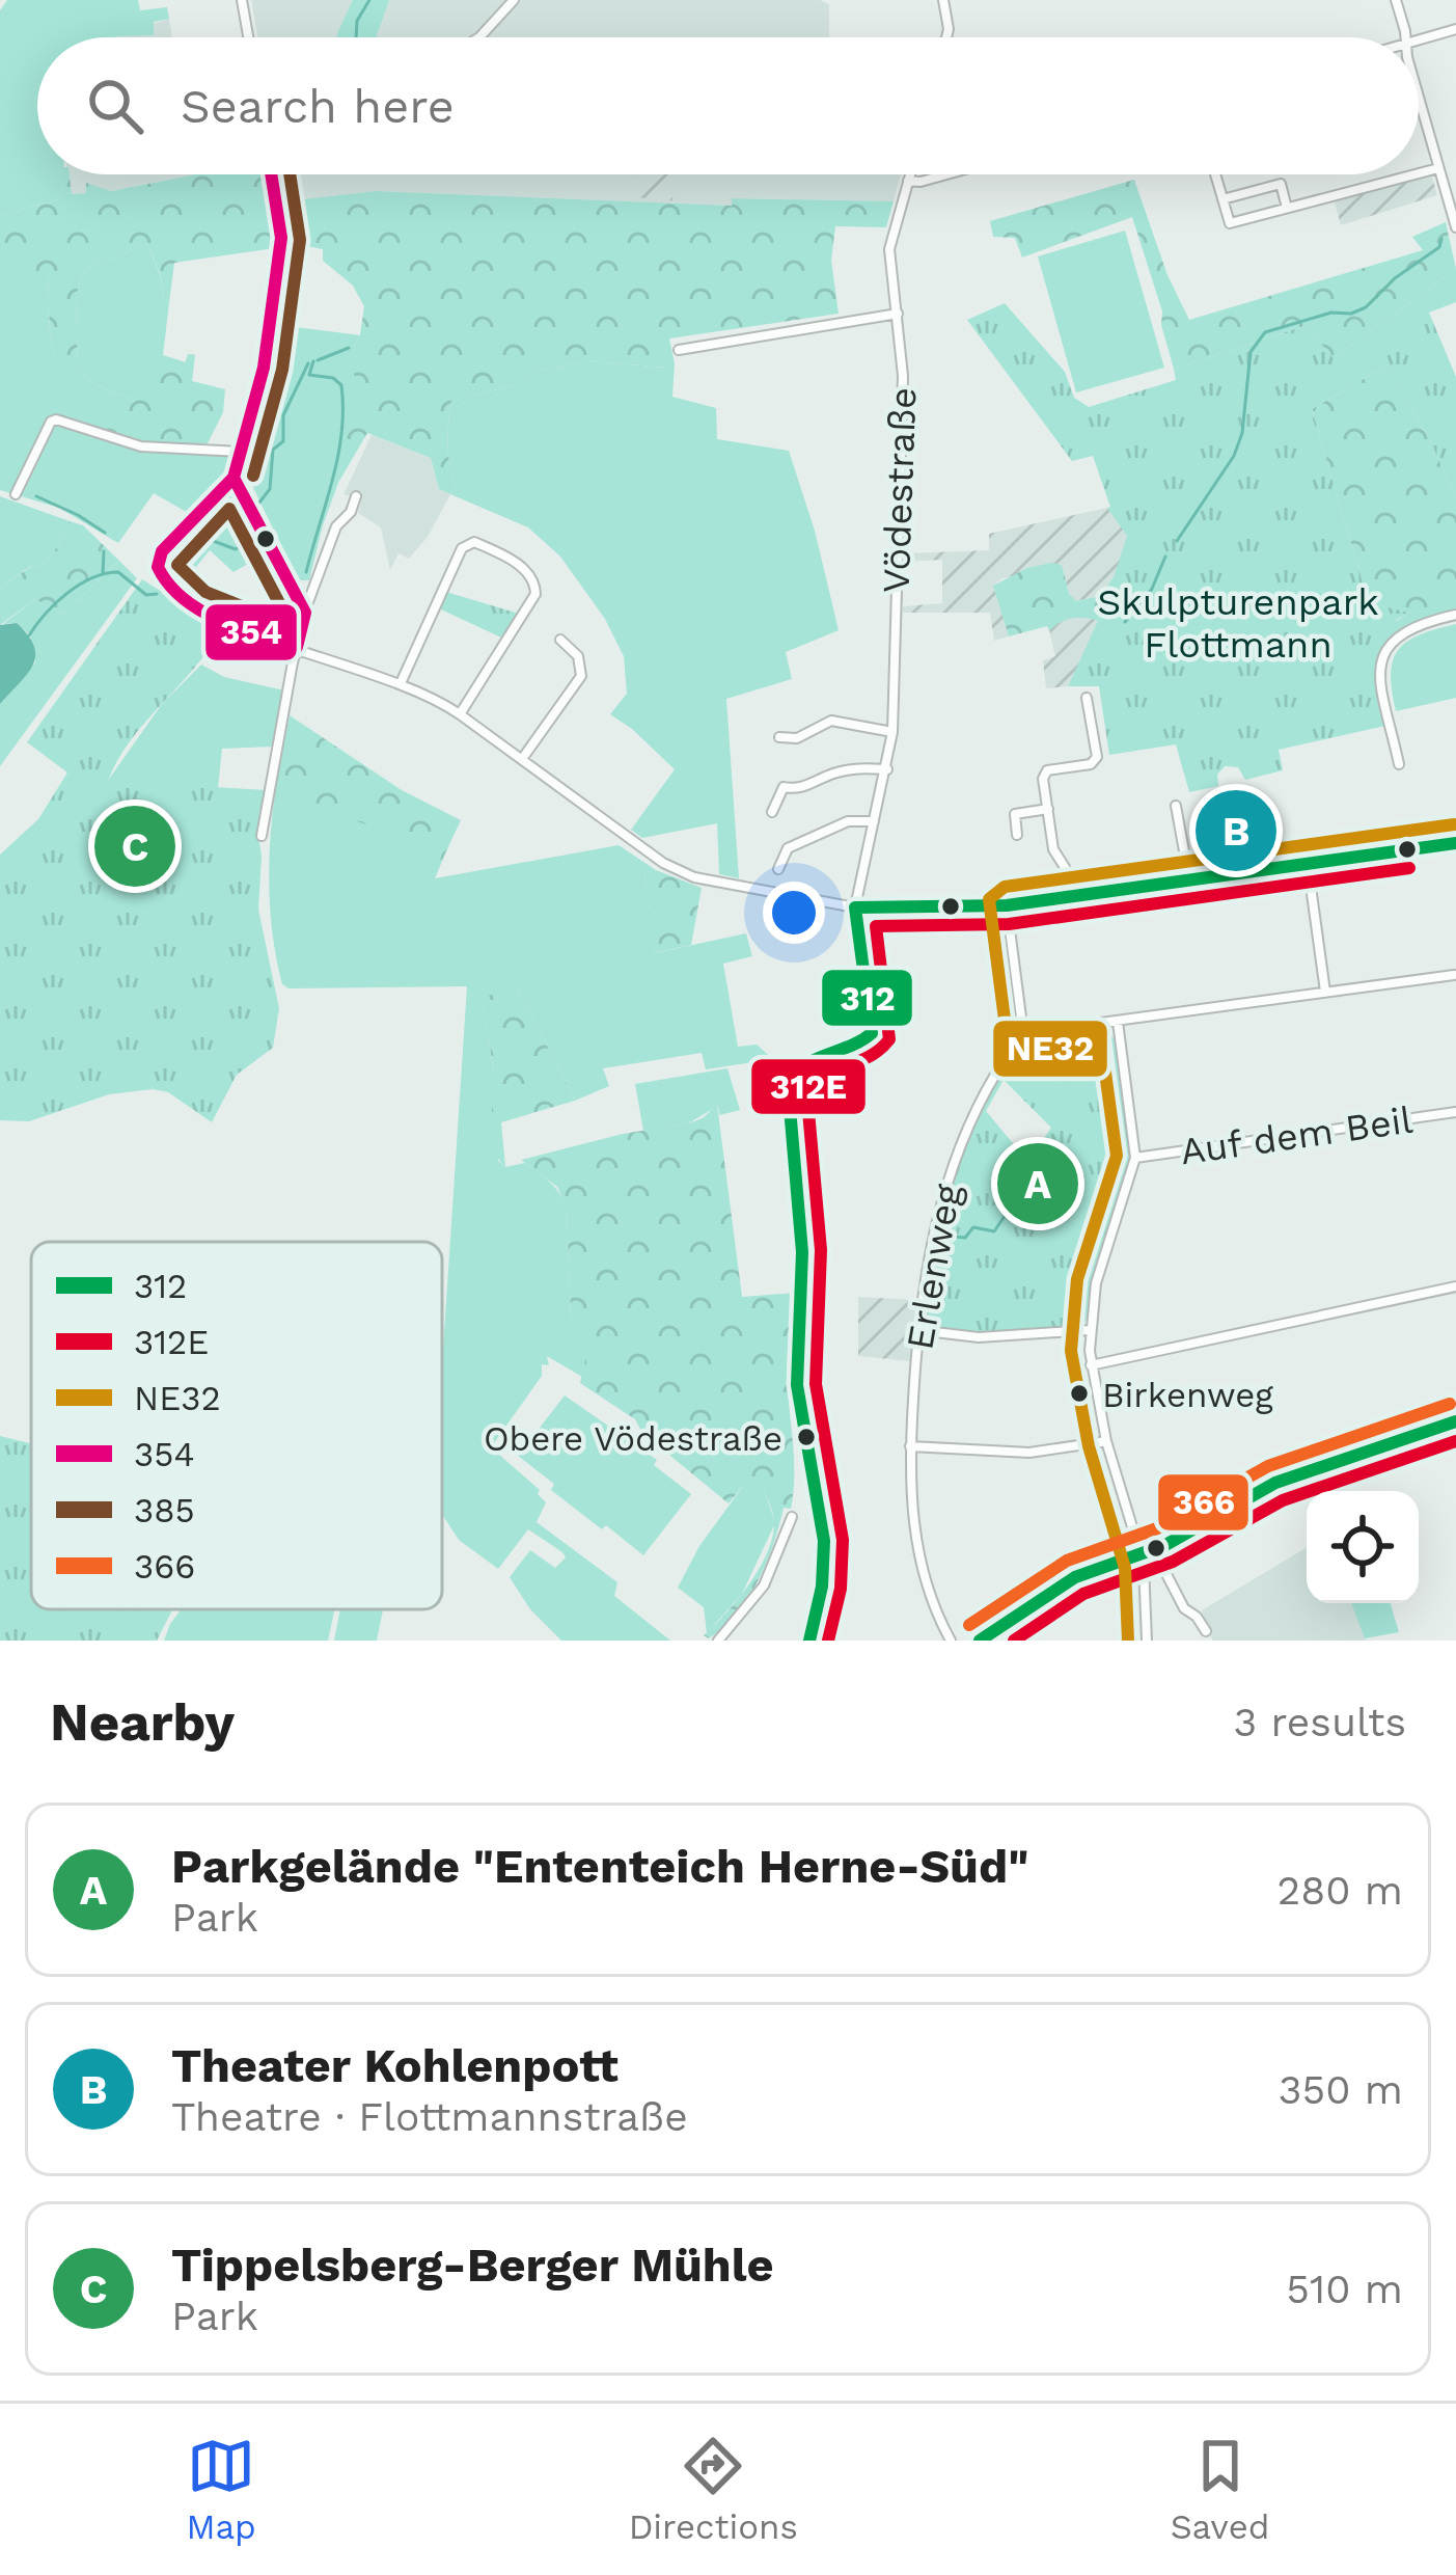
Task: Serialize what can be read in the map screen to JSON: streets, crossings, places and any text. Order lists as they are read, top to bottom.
{
  "streets": {
    "street": ["Vödestraße", "Auf dem Beil", "Erlenweg"]
  },
  "parks": ["Skulpturenpark Flottmann"],
  "places": ["Birkenweg", "Obere Vödestraße"],
  "lines": [
    "transit line 354",
    "transit line 385",
    "transit line NE32",
    "transit line 312",
    "transit line 312E",
    "transit line 366"
  ],
  "legend": [
    "312",
    "312E",
    "NE32",
    "354",
    "385",
    "366"
  ],
  "page": {
    "search": "Search here",
    "pins": ["B", "C", "A"],
    "heading": ["Nearby", "3 results"],
    "list": [
      {
        "mark": "A",
        "name": "Parkgelände \"Ententeich Herne-Süd\"",
        "note": "Park",
        "value": "280 m"
      },
      {
        "mark": "B",
        "name": "Theater Kohlenpott",
        "note": "Theatre · Flottmannstraße",
        "value": "350 m"
      },
      {
        "mark": "C",
        "name": "Tippelsberg-Berger Mühle",
        "note": "Park",
        "value": "510 m"
      }
    ],
    "nav": ["Map", "Directions", "Saved"]
  }
}
